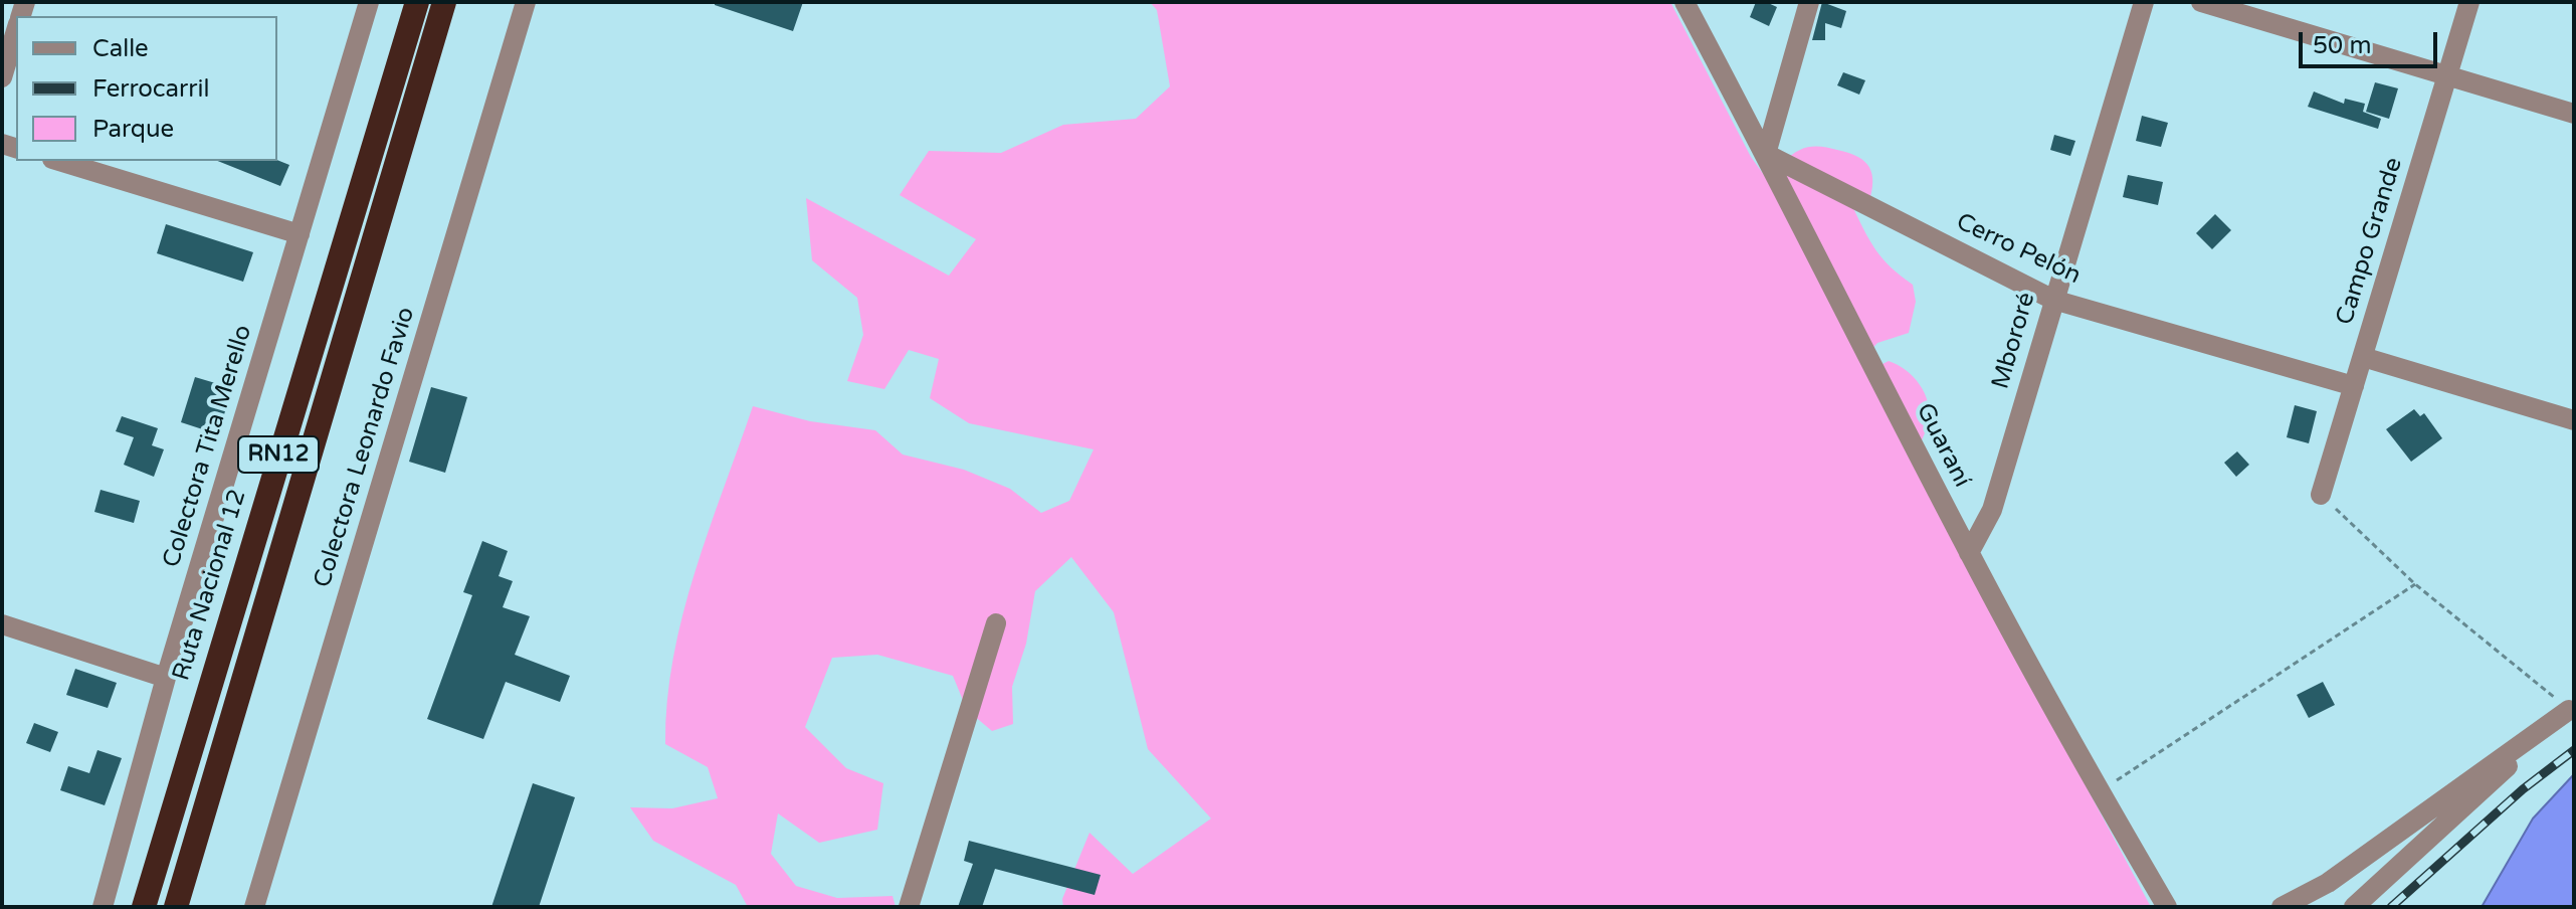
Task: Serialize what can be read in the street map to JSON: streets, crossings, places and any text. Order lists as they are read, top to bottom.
{
  "streets": {
    "highway": ["RN12", "Ruta Nacional 12"],
    "street": [
      "Campo Grande",
      "Cerro Pelón",
      "Mbororé",
      "Guaraní",
      "Colectora Tita Merello",
      "Colectora Leonardo Favio"
    ]
  },
  "crossings": [
    ["Campo Grande", "Cerro Pelón"],
    ["Cerro Pelón", "Mbororé"],
    ["Cerro Pelón", "Guaraní"],
    ["Mbororé", "Guaraní"]
  ],
  "legend": ["Calle", "Ferrocarril", "Parque"],
  "scale_bar": "50 m"
}
